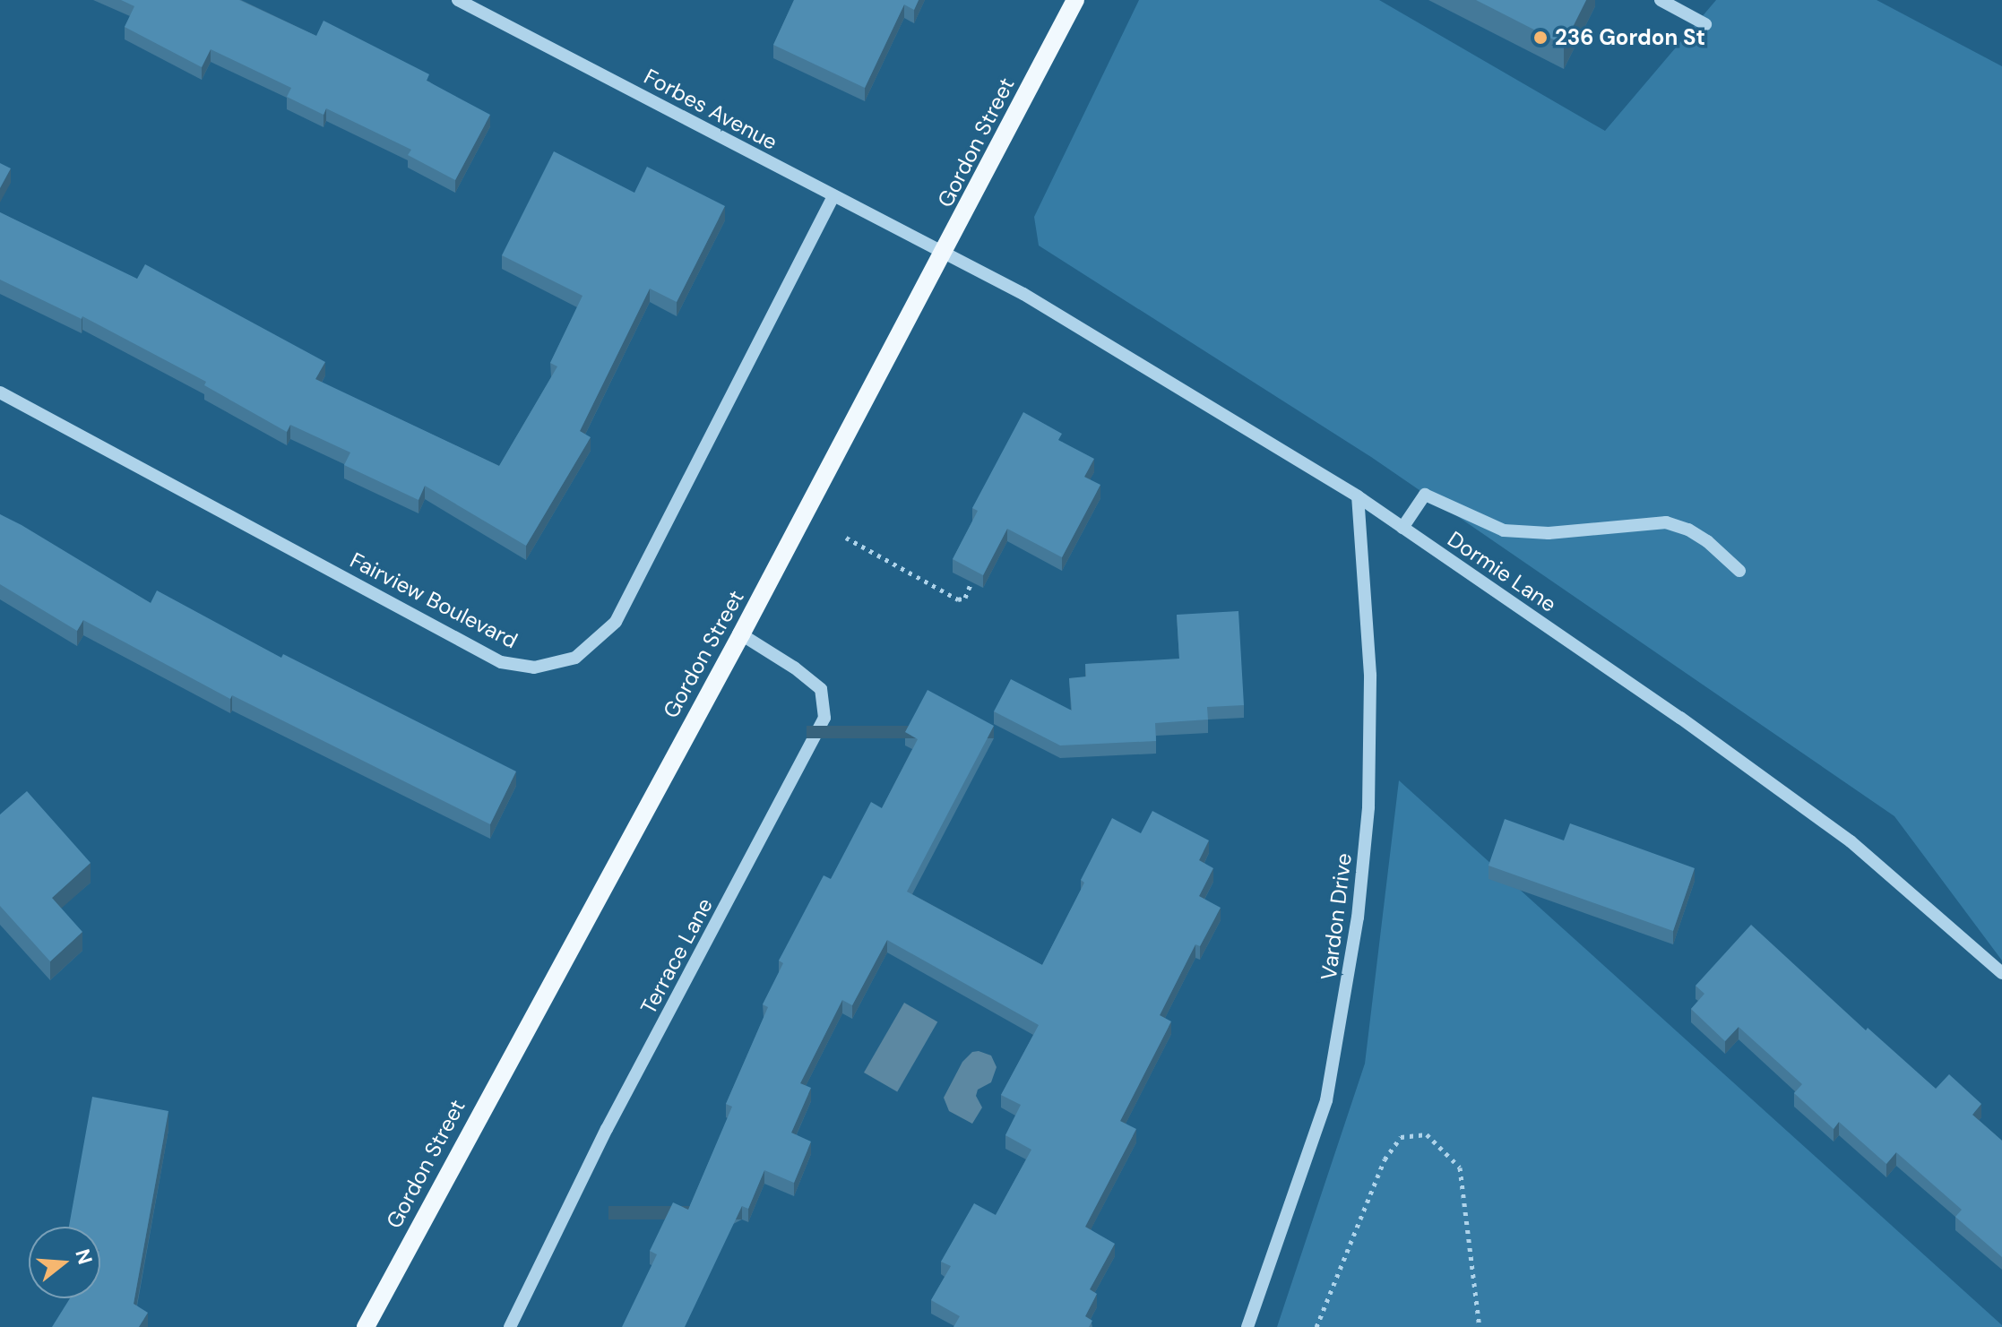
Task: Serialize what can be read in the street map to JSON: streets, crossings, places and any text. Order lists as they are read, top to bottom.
{
  "streets": {
    "main road": ["Gordon Street"],
    "street": [
      "Forbes Avenue",
      "Dormie Lane",
      "Fairview Boulevard",
      "Vardon Drive",
      "Terrace Lane"
    ]
  },
  "crossings": [
    ["Forbes Avenue", "Gordon Street"],
    ["Forbes Avenue", "Dormie Lane"],
    ["Forbes Avenue", "Fairview Boulevard"],
    ["Gordon Street", "Dormie Lane"],
    ["Gordon Street", "Terrace Lane"],
    ["Dormie Lane", "Vardon Drive"]
  ],
  "places": ["236 Gordon St"],
  "north": "right"
}
